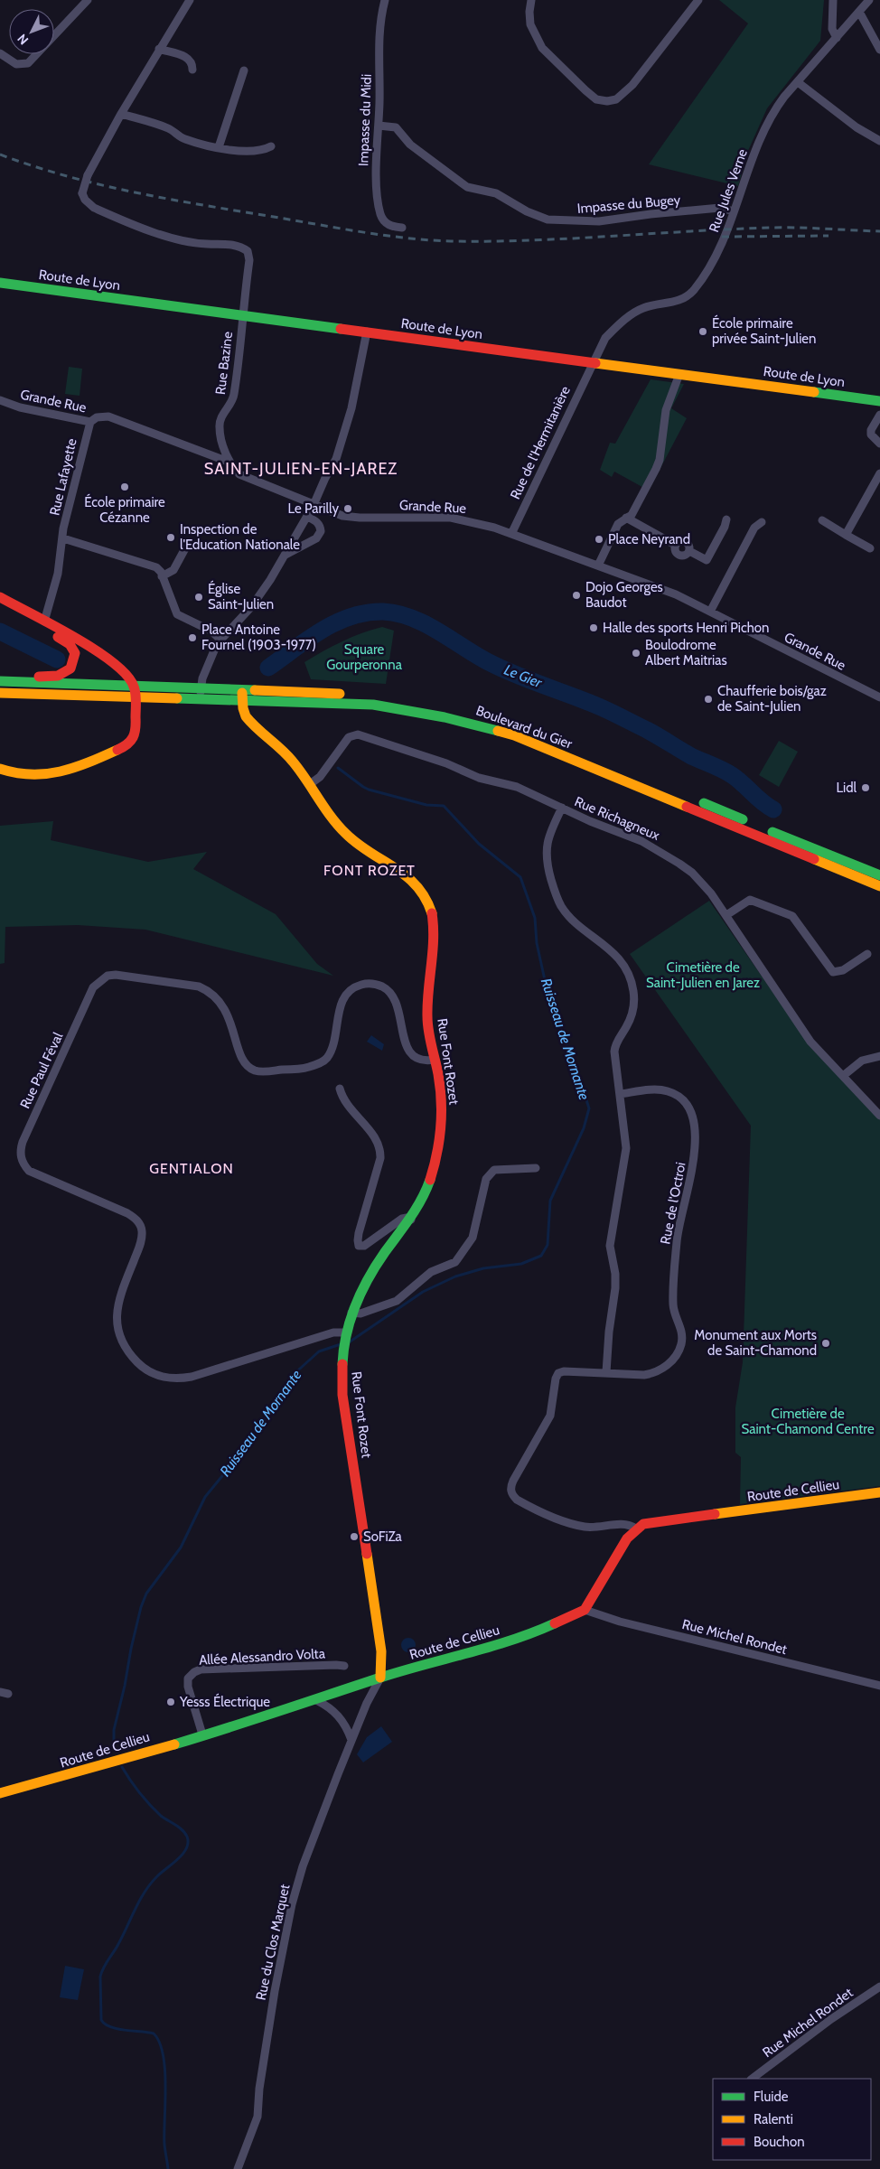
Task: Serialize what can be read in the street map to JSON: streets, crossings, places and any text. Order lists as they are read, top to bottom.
{
  "streets": {
    "main road": [
      "Route de Lyon",
      "Boulevard du Gier",
      "Rue Font Rozet",
      "Route de Cellieu"
    ],
    "street": [
      "Impasse du Midi",
      "Rue Jules Verne",
      "Impasse du Bugey",
      "Rue Bazine",
      "Grande Rue",
      "Rue de l'Hermitanière",
      "Rue Lafayette",
      "Rue Richagneux",
      "Rue Paul Féval",
      "Rue de l'Octroi",
      "Rue Michel Rondet",
      "Allée Alessandro Volta",
      "Rue du Clos Marquet"
    ]
  },
  "crossings": [
    ["Impasse du Midi", "Impasse du Bugey"],
    ["Rue Jules Verne", "Impasse du Bugey"],
    ["Rue Jules Verne", "Route de Lyon"],
    ["Rue Jules Verne", "Rue de l'Hermitanière"],
    ["Route de Lyon", "Rue Bazine"],
    ["Route de Lyon", "Rue de l'Hermitanière"],
    ["Rue Bazine", "Grande Rue"],
    ["Grande Rue", "Rue de l'Hermitanière"],
    ["Grande Rue", "Rue Lafayette"],
    ["Boulevard du Gier", "Rue Font Rozet"],
    ["Rue Richagneux", "Rue Font Rozet"],
    ["Rue Font Rozet", "Rue Paul Féval"],
    ["Rue Font Rozet", "Route de Cellieu"],
    ["Rue Font Rozet", "Rue du Clos Marquet"],
    ["Rue de l'Octroi", "Route de Cellieu"],
    ["Route de Cellieu", "Rue Michel Rondet"],
    ["Route de Cellieu", "Allée Alessandro Volta"],
    ["Route de Cellieu", "Rue du Clos Marquet"]
  ],
  "districts": ["SAINT-JULIEN-EN-JAREZ", "FONT ROZET", "GENTIALON"],
  "water": ["Le Gier", "Ruisseau de Mornante"],
  "parks": ["Square Gourperonna", "Cimetière de Saint-Julien en Jarez", "Cimetière de Saint-Chamond Centre"],
  "places": [
    "École primaire privée Saint-Julien",
    "École primaire Cézanne",
    "Le Parilly",
    "Inspection de l'Education Nationale",
    "Place Neyrand",
    "Dojo Georges Baudot",
    "Église Saint-Julien",
    "Halle des sports Henri Pichon",
    "Place Antoine Fournel (1903-1977)",
    "Boulodrome Albert Maitrias",
    "Chaufferie bois/gaz de Saint-Julien",
    "Lidl",
    "Monument aux Morts de Saint-Chamond",
    "SoFiZa",
    "Yesss Électrique"
  ],
  "legend": ["Fluide", "Ralenti", "Bouchon"],
  "north": "bottom left"
}
